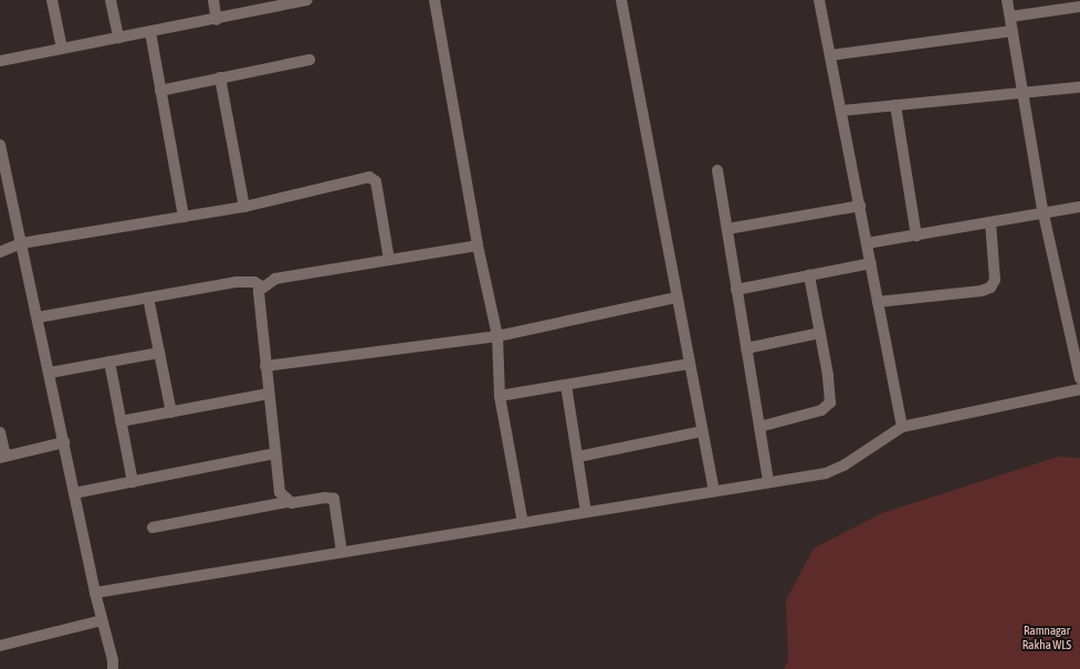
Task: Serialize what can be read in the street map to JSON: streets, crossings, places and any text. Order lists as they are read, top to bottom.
{
  "parks": ["Ramnagar Rakha WLS"]
}
